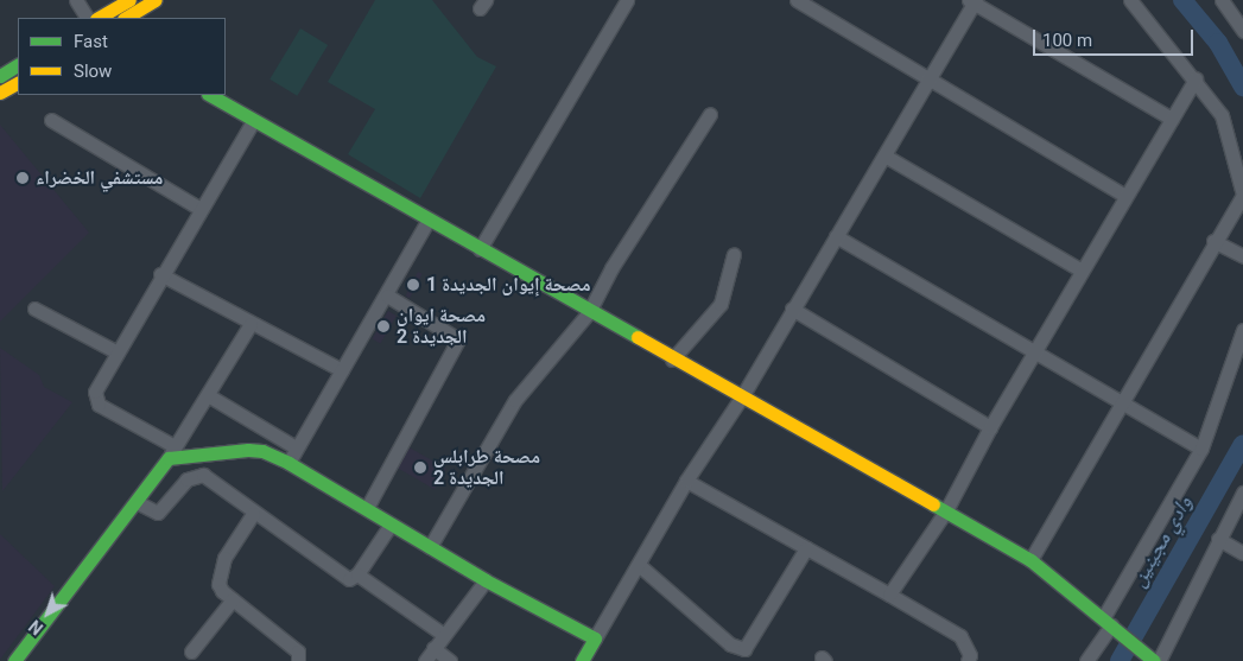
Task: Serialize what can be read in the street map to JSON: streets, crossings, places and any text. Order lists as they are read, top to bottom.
{
  "water": ["وادي مجينين"],
  "places": [
    "مستشفي الخضراء",
    "مصحة إيوان الجديدة 1",
    "مصحة ايوان الجديدة 2",
    "مصحة طرابلس الجديدة 2"
  ],
  "legend": ["Fast", "Slow"],
  "scale_bar": "100 m",
  "north": "bottom left"
}
